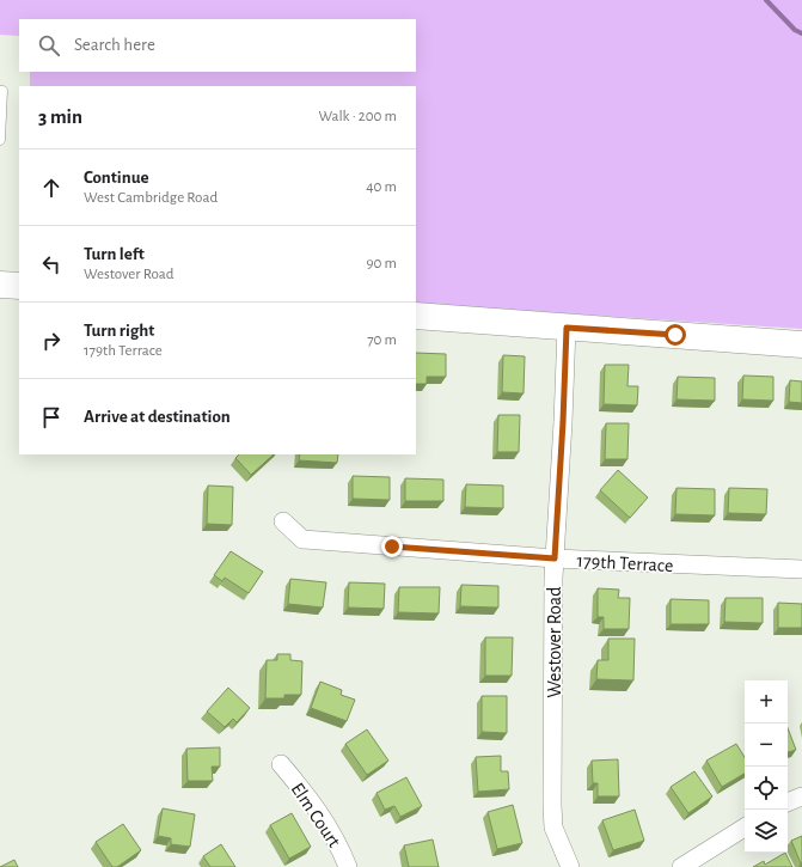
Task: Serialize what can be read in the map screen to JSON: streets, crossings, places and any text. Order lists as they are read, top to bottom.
{
  "streets": {
    "street": ["179th Terrace", "Westover Road", "Elm Court"]
  },
  "crossings": [
    ["179th Terrace", "Westover Road"]
  ],
  "page": {
    "search": "Search here",
    "heading": ["3 min", "Walk · 200 m"],
    "list": [
      ["Continue", "West Cambridge Road", "40 m"],
      ["Turn left", "Westover Road", "90 m"],
      ["Turn right", "179th Terrace", "70 m"],
      "Arrive at destination"
    ],
    "map_buttons": ["+", "−"]
  }
}
